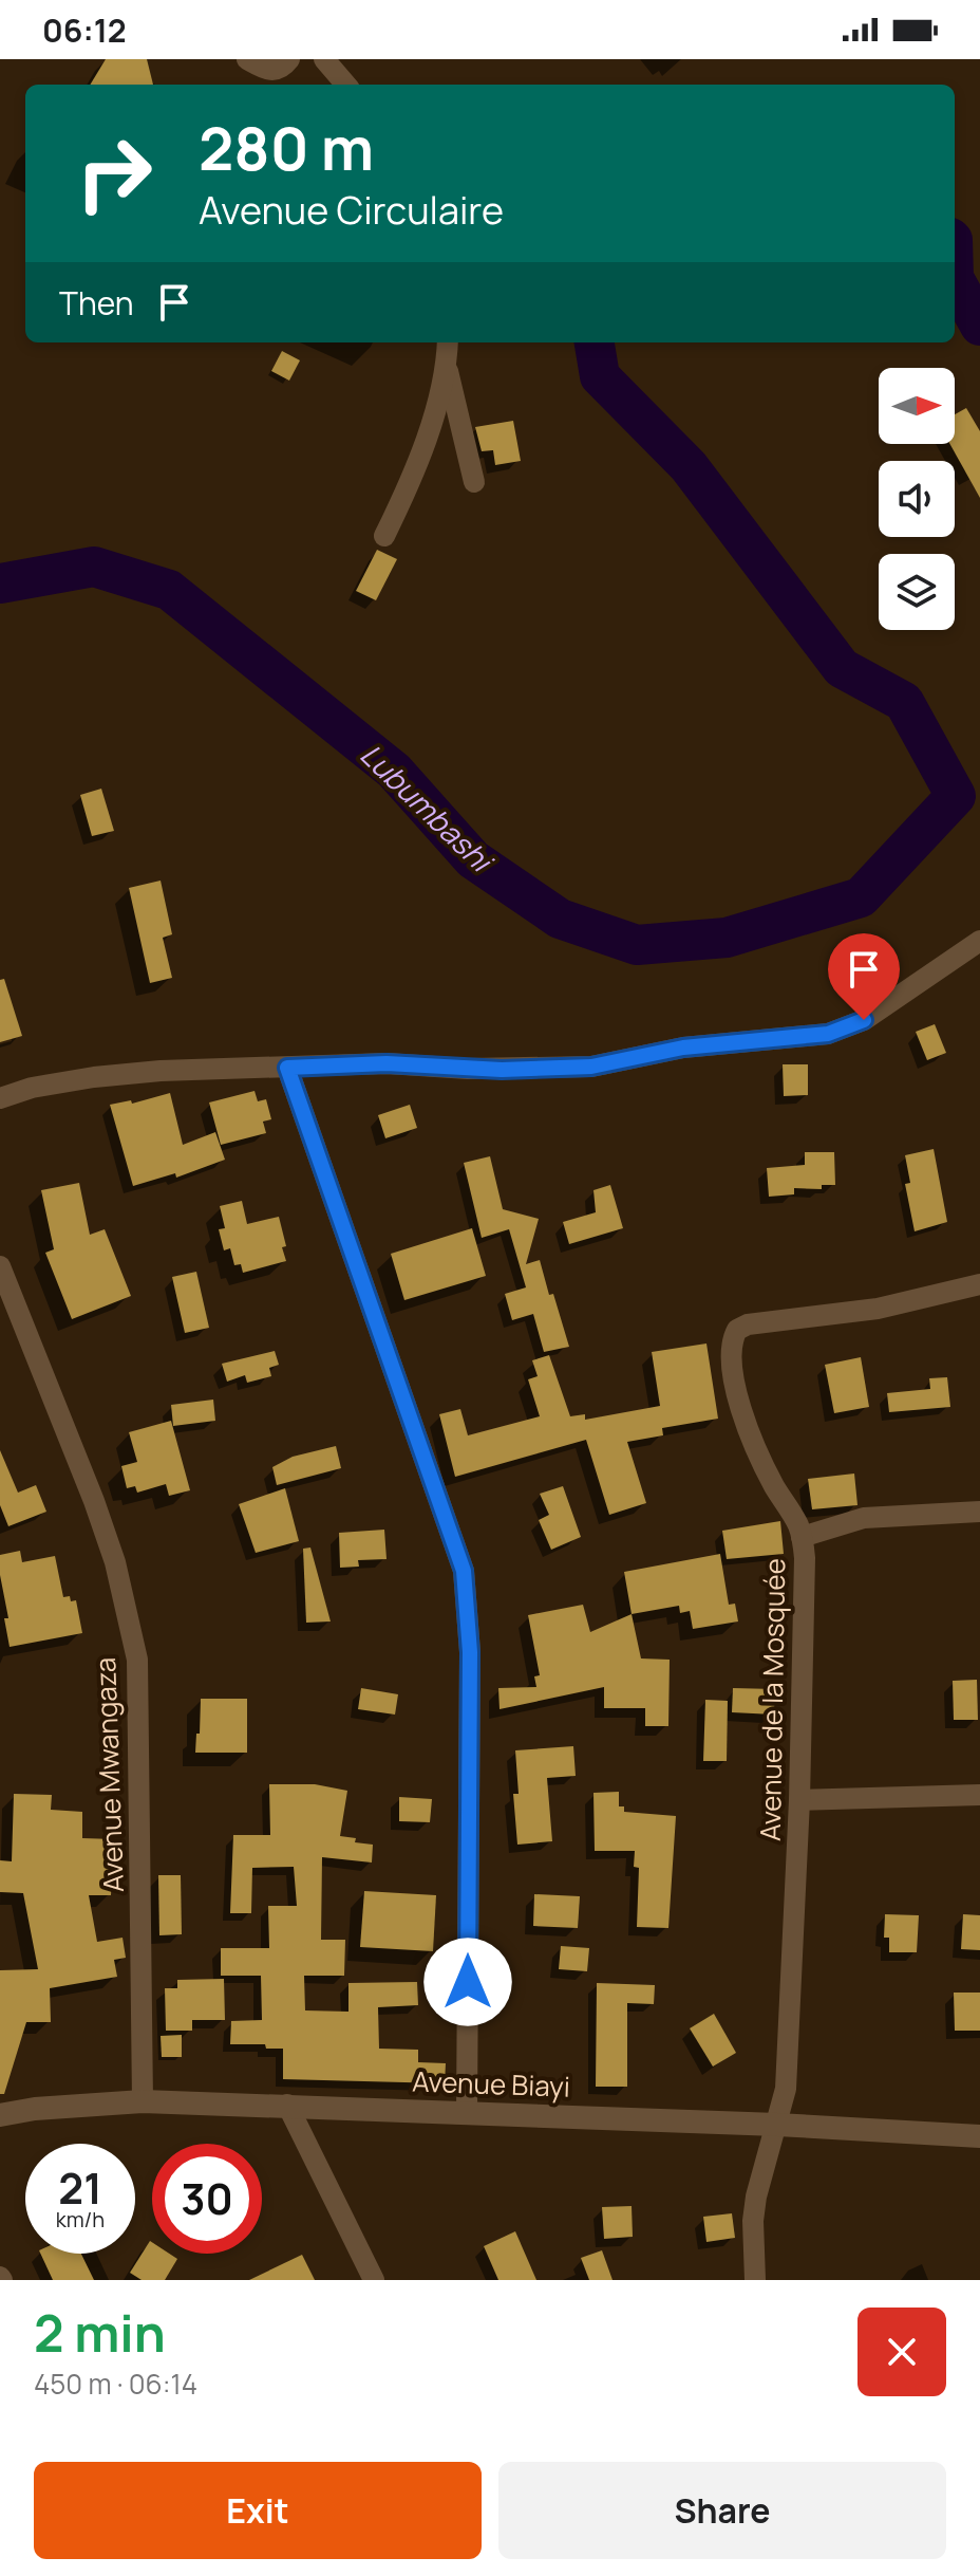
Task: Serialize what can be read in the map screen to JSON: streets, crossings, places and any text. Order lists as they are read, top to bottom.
{
  "streets": {
    "street": ["Avenue de la Mosquée", "Avenue Mwangaza", "Avenue Biayi"]
  },
  "crossings": [
    ["Avenue de la Mosquée", "Avenue Biayi"],
    ["Avenue Mwangaza", "Avenue Biayi"]
  ],
  "water": ["Lubumbashi"],
  "north": "right",
  "page": {
    "status": "06:12",
    "turn": ["280 m", "Avenue Circulaire"],
    "then": "Then",
    "speed": "21 km/h",
    "limit": "30",
    "heading": ["2 min", "450 m · 06:14"],
    "buttons": ["Exit", "Share"]
  }
}
